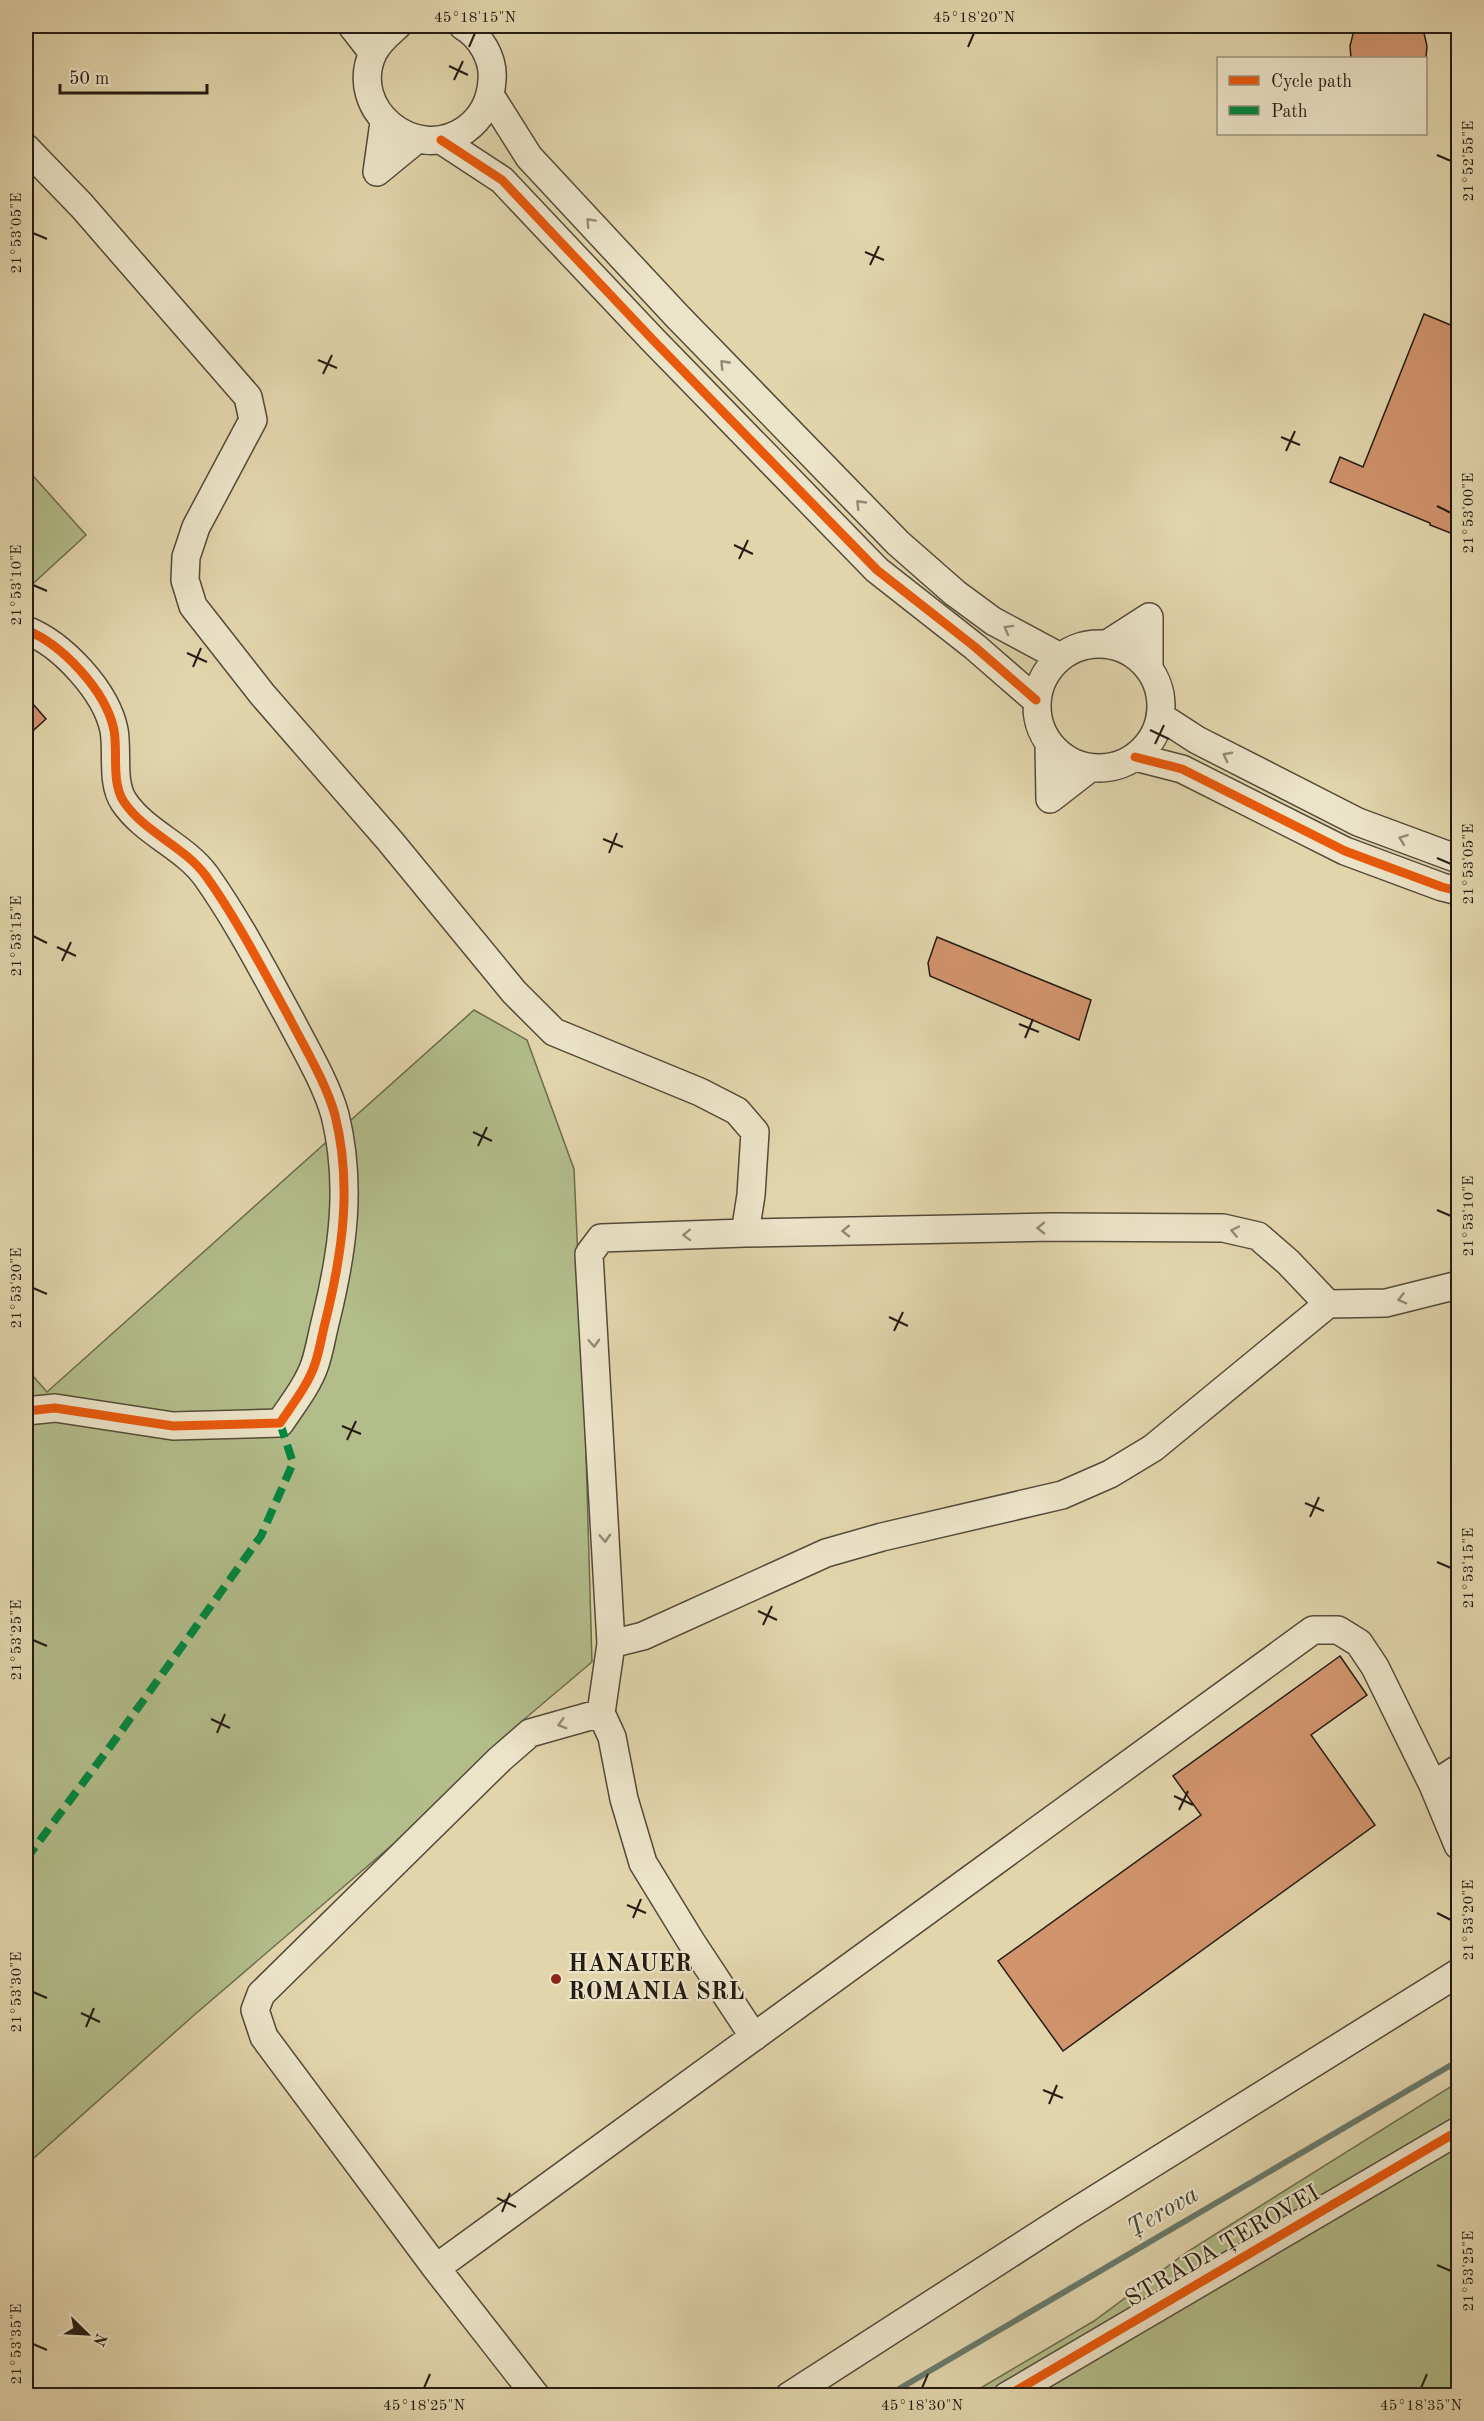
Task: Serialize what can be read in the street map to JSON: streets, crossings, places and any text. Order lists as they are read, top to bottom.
{
  "streets": {
    "street": ["STRADA ȚEROVEI"]
  },
  "water": ["Țerova"],
  "places": ["HANAUER ROMANIA SRL"],
  "legend": ["Cycle path", "Path"],
  "scale_bar": "50 m",
  "north": "bottom right",
  "coordinates": [
    "45°18'15\"N",
    "45°18'20\"N",
    "21°52'55\"E",
    "21°53'05\"E",
    "21°53'00\"E",
    "21°53'10\"E",
    "21°53'15\"E",
    "21°53'20\"E",
    "21°53'25\"E",
    "21°53'30\"E",
    "21°53'35\"E",
    "45°18'25\"N",
    "45°18'30\"N",
    "45°18'35\"N"
  ]
}
